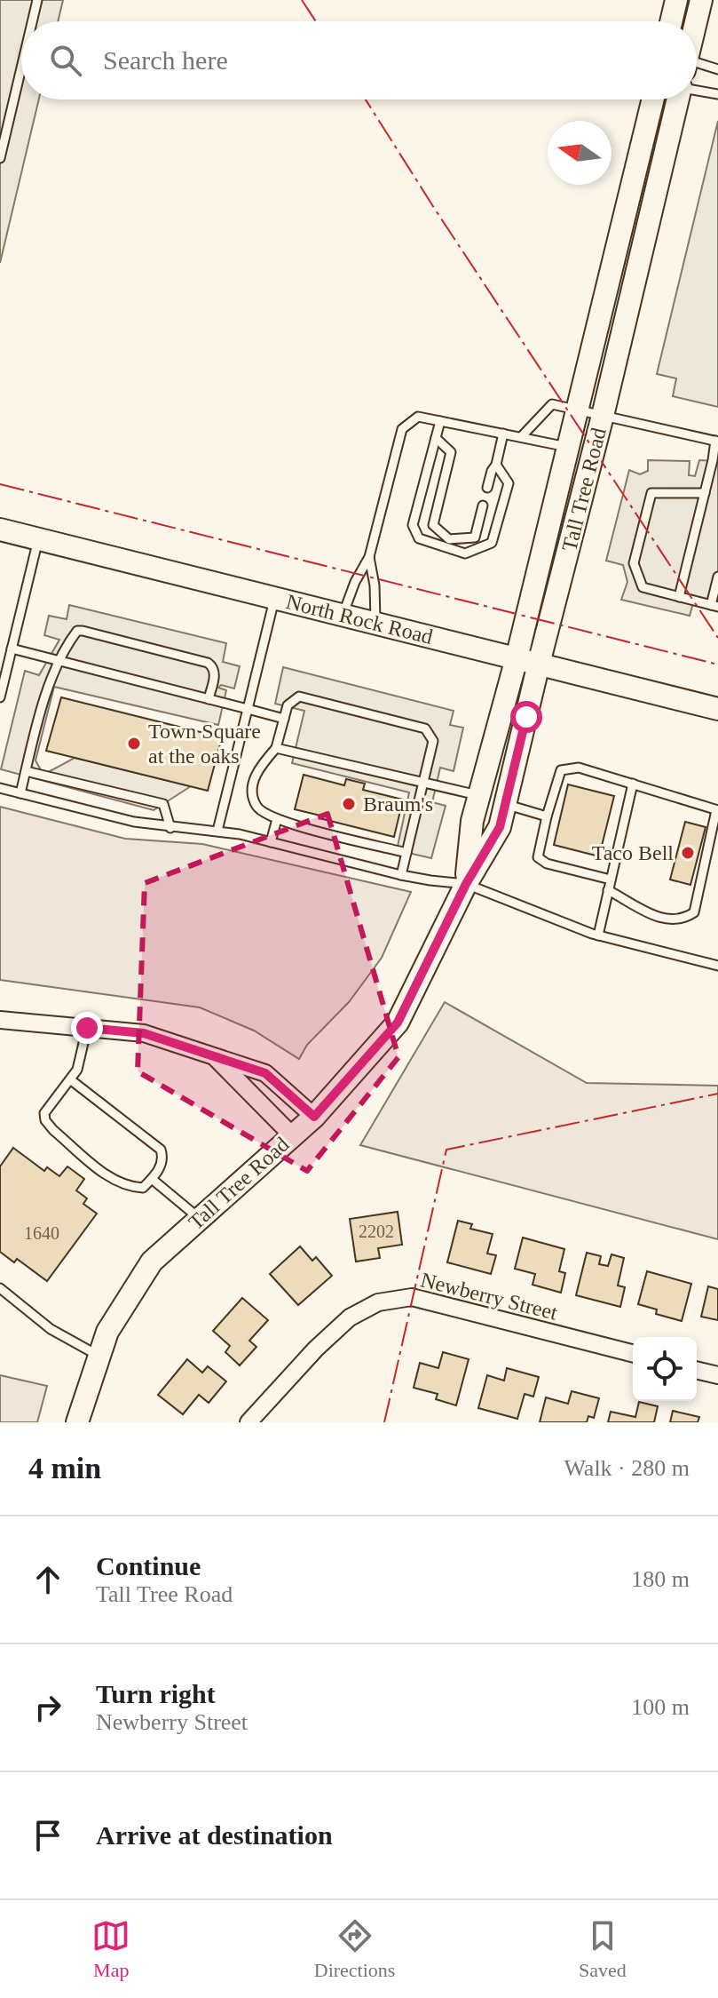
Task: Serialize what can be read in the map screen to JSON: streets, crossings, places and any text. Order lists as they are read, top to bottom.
{
  "streets": {
    "street": ["Tall Tree Road", "North Rock Road", "Newberry Street"]
  },
  "crossings": [
    ["Tall Tree Road", "North Rock Road"]
  ],
  "places": ["Town Square at the oaks", "Braum's", "Taco Bell"],
  "house_numbers": ["2202", "1640"],
  "north": "left",
  "page": {
    "search": "Search here",
    "heading": ["4 min", "Walk · 280 m"],
    "list": [
      ["Continue", "Tall Tree Road", "180 m"],
      ["Turn right", "Newberry Street", "100 m"],
      "Arrive at destination"
    ],
    "nav": ["Map", "Directions", "Saved"]
  }
}
